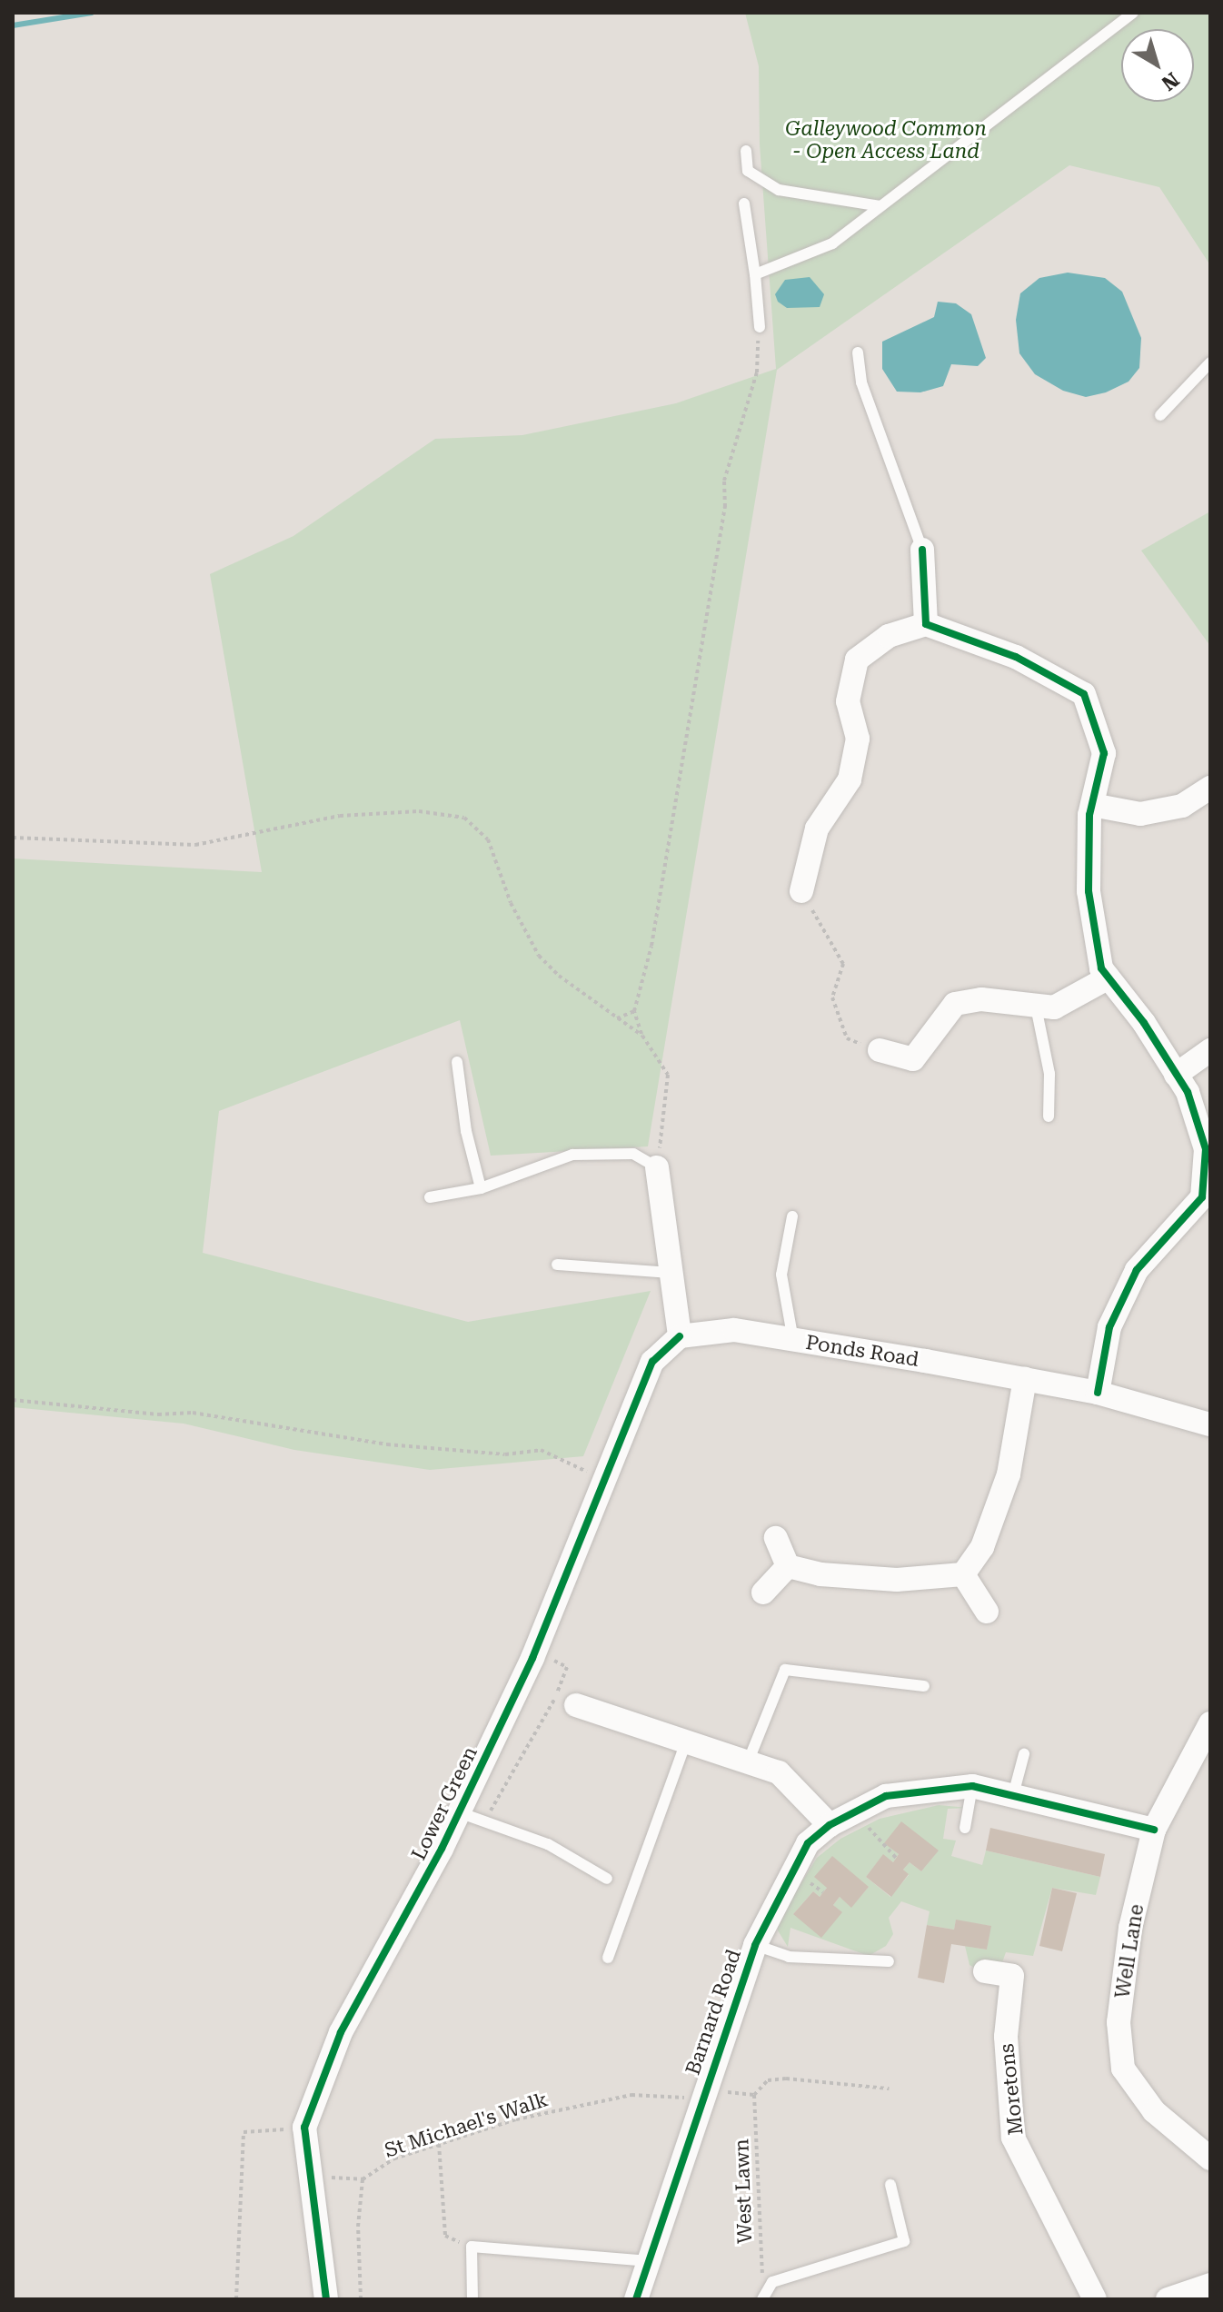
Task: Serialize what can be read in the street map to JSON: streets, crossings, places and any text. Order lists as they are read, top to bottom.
{
  "streets": {
    "street": [
      "Ponds Road",
      "Lower Green",
      "Well Lane",
      "Barnard Road",
      "Moretons"
    ],
    "path": ["St Michael's Walk", "West Lawn"]
  },
  "crossings": [
    ["Ponds Road", "Lower Green"],
    ["Well Lane", "Barnard Road"],
    ["Barnard Road", "St Michael's Walk"]
  ],
  "parks": ["Galleywood Common - Open Access Land"],
  "north": "bottom right"
}
